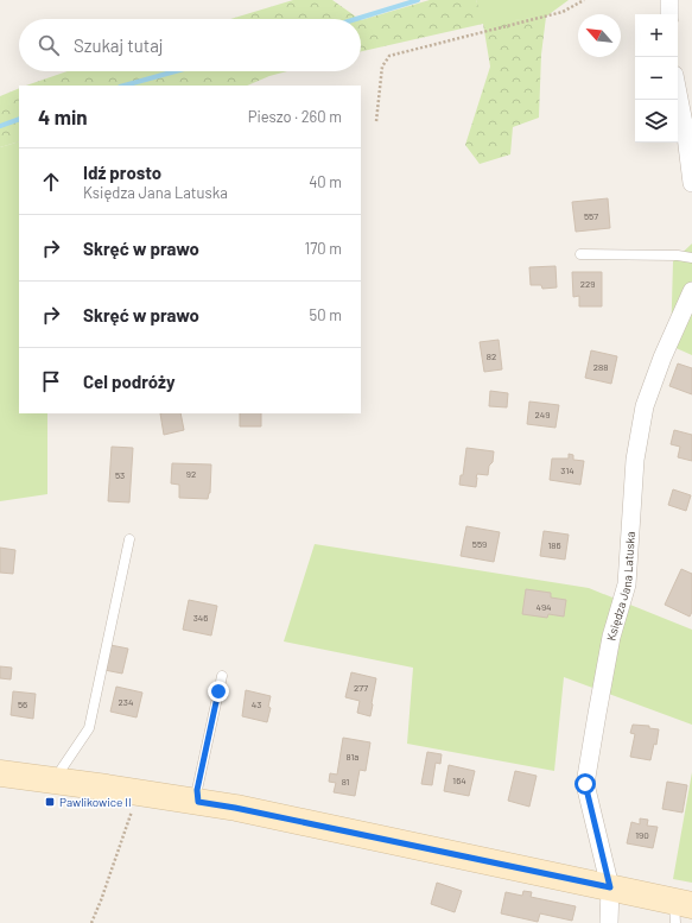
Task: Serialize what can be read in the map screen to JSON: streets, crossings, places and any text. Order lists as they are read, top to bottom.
{
  "streets": {
    "street": ["Księdza Jana Latuska"]
  },
  "places": {
    "transit": ["Pawlikowice II"]
  },
  "house_numbers": [
    "557",
    "229",
    "82",
    "288",
    "249",
    "314",
    "92",
    "53",
    "559",
    "186",
    "494",
    "346",
    "277",
    "234",
    "56",
    "43",
    "81a",
    "164",
    "81",
    "190"
  ],
  "north": "top left",
  "page": {
    "map_buttons": ["+", "−"],
    "search": "Szukaj tutaj",
    "heading": ["4 min", "Pieszo · 260 m"],
    "list": [
      ["Idź prosto", "Księdza Jana Latuska", "40 m"],
      ["Skręć w prawo", "170 m"],
      ["Skręć w prawo", "50 m"],
      "Cel podróży"
    ]
  }
}
